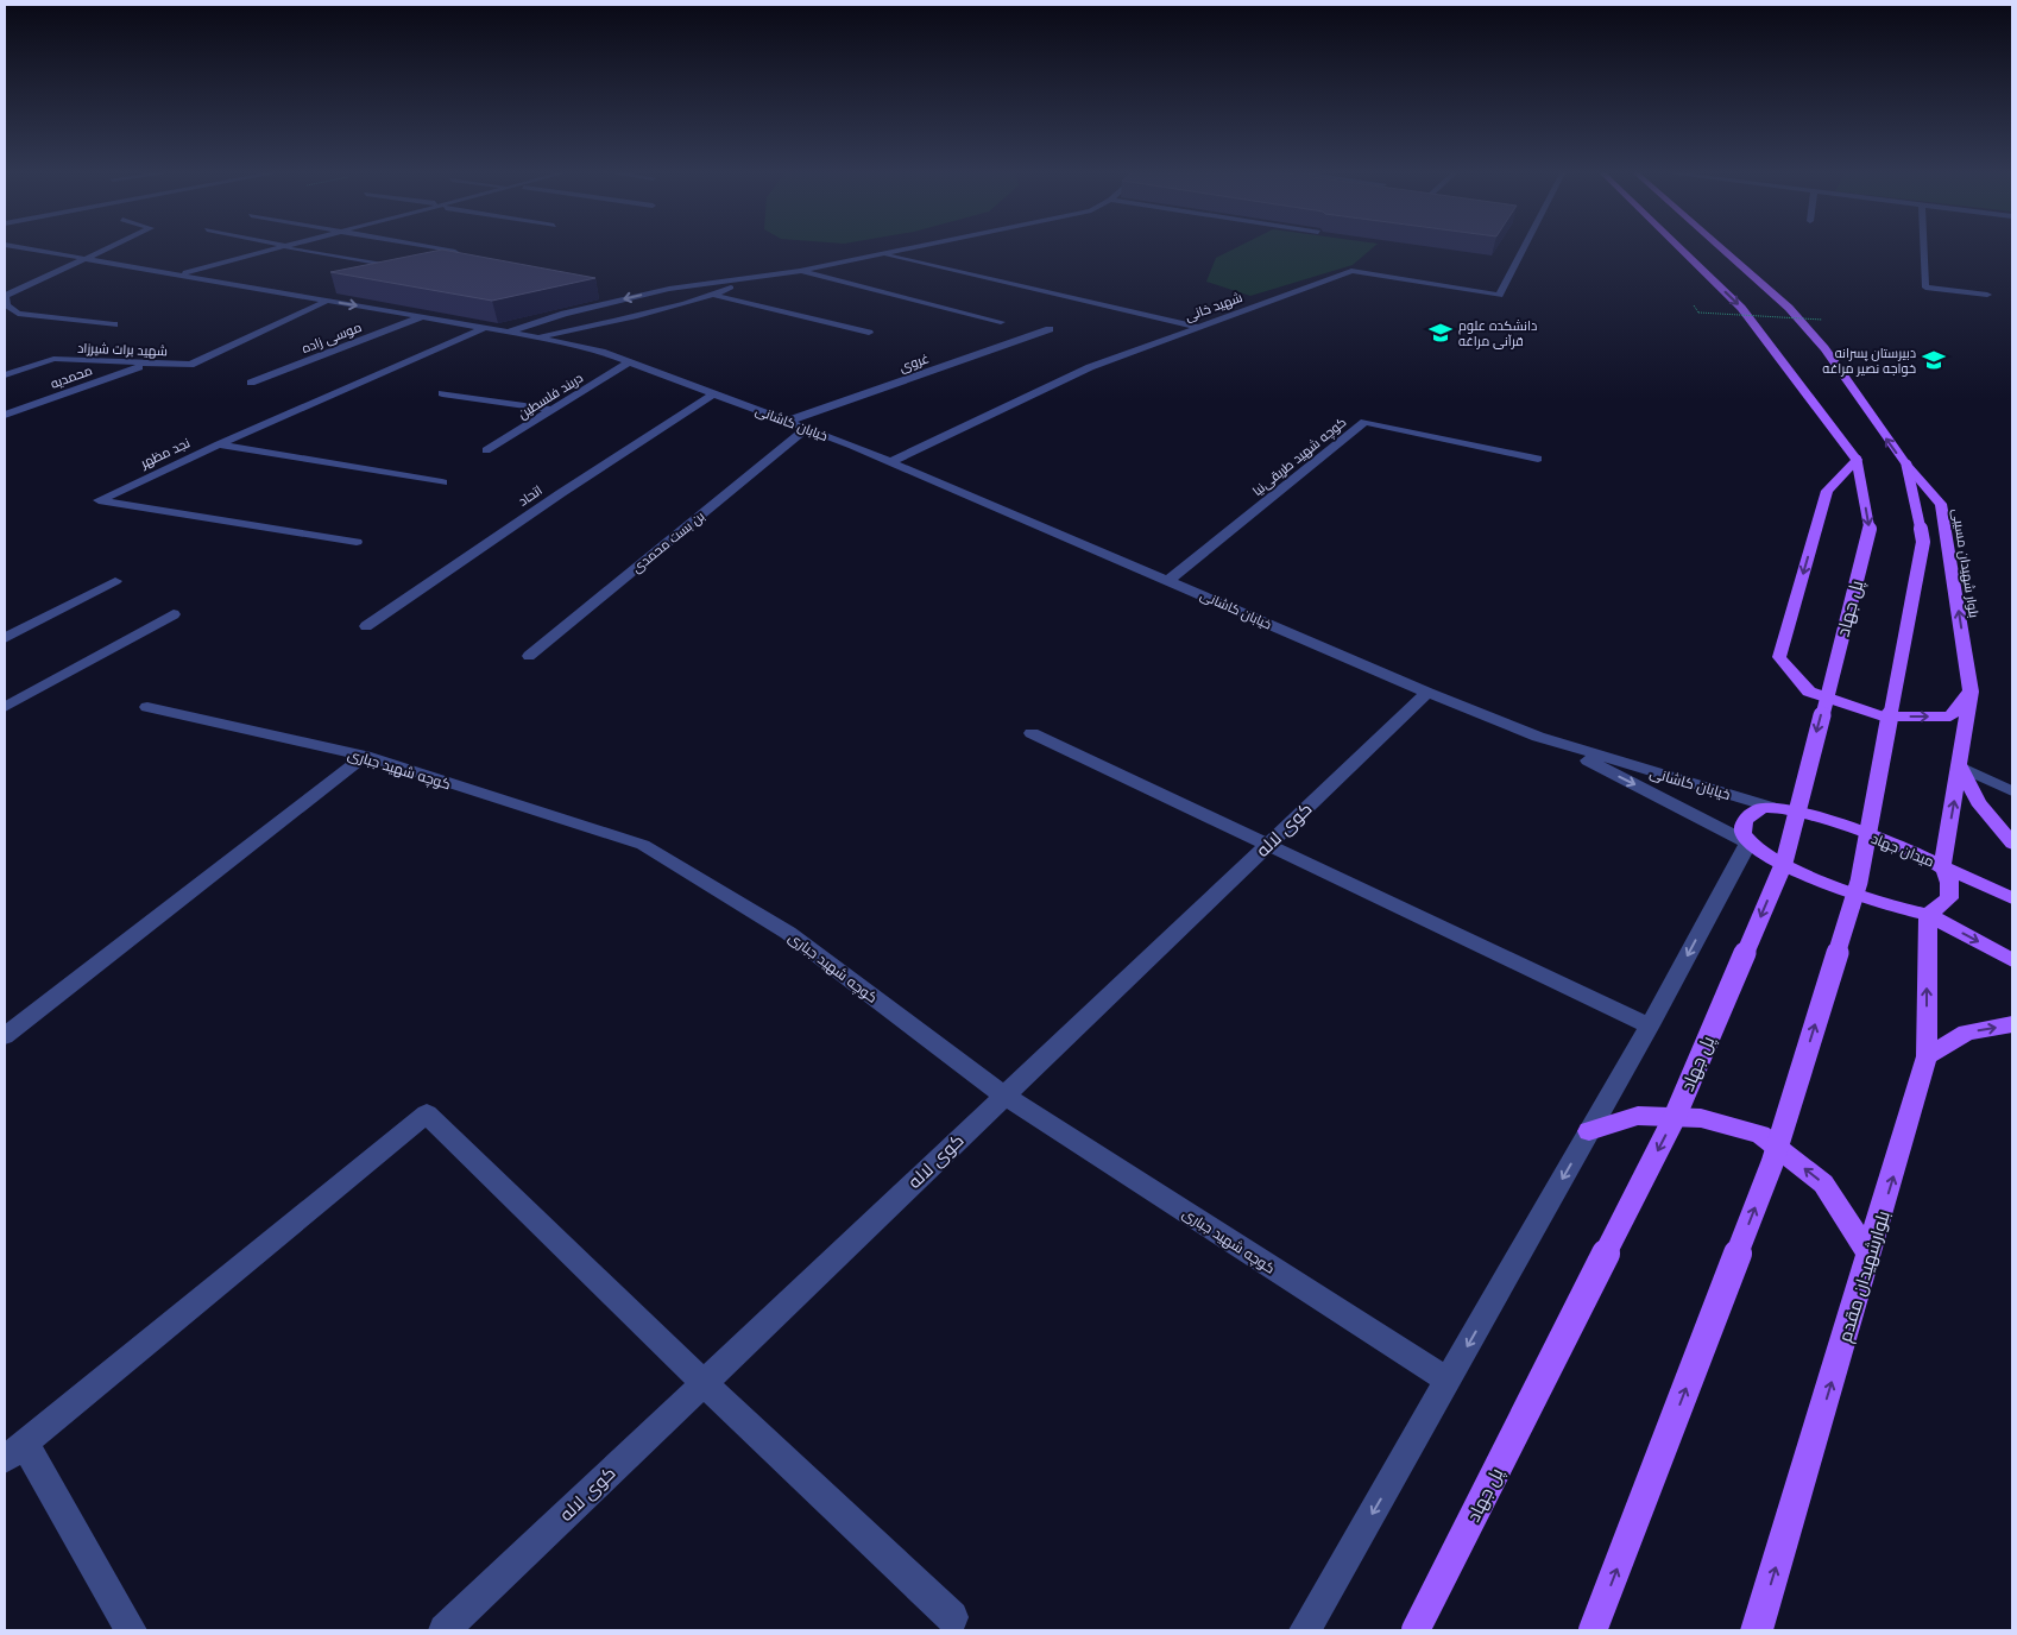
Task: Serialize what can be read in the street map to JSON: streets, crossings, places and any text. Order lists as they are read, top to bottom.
{
  "streets": {
    "main road": [
      "بلوار شهیدان مسیبی",
      "پل جهاد",
      "میدان جهاد",
      "بلوارشهیدان مقدم"
    ],
    "street": [
      "شهید خانی",
      "موسی زاده",
      "شهید برات شیرزاد",
      "غروی",
      "محمدیه",
      "دربند فلسطین",
      "خیابان کاشانی",
      "نجد مظهر",
      "کوچه شهید طریقی‌نیا",
      "اتحاد",
      "بن بست محمدی",
      "کوچه شهید جباری",
      "کوی لاله"
    ]
  },
  "crossings": [
    ["شهید خانی", "خیابان کاشانی"],
    ["موسی زاده", "خیابان کاشانی"],
    ["شهید برات شیرزاد", "محمدیه"],
    ["شهید برات شیرزاد", "خیابان کاشانی"],
    ["غروی", "خیابان کاشانی"],
    ["دربند فلسطین", "خیابان کاشانی"],
    ["خیابان کاشانی", "نجد مظهر"],
    ["خیابان کاشانی", "کوچه شهید طریقی‌نیا"],
    ["خیابان کاشانی", "اتحاد"],
    ["خیابان کاشانی", "بن بست محمدی"],
    ["خیابان کاشانی", "کوی لاله"],
    ["خیابان کاشانی", "میدان جهاد"],
    ["بلوار شهیدان مسیبی", "میدان جهاد"],
    ["کوچه شهید جباری", "کوی لاله"],
    ["میدان جهاد", "بلوارشهیدان مقدم"]
  ],
  "places": {
    "school or university": ["دانشکده علوم قرآنی مراغه", "دبیرستان پسرانه خواجه نصیر مراغه"]
  }
}
